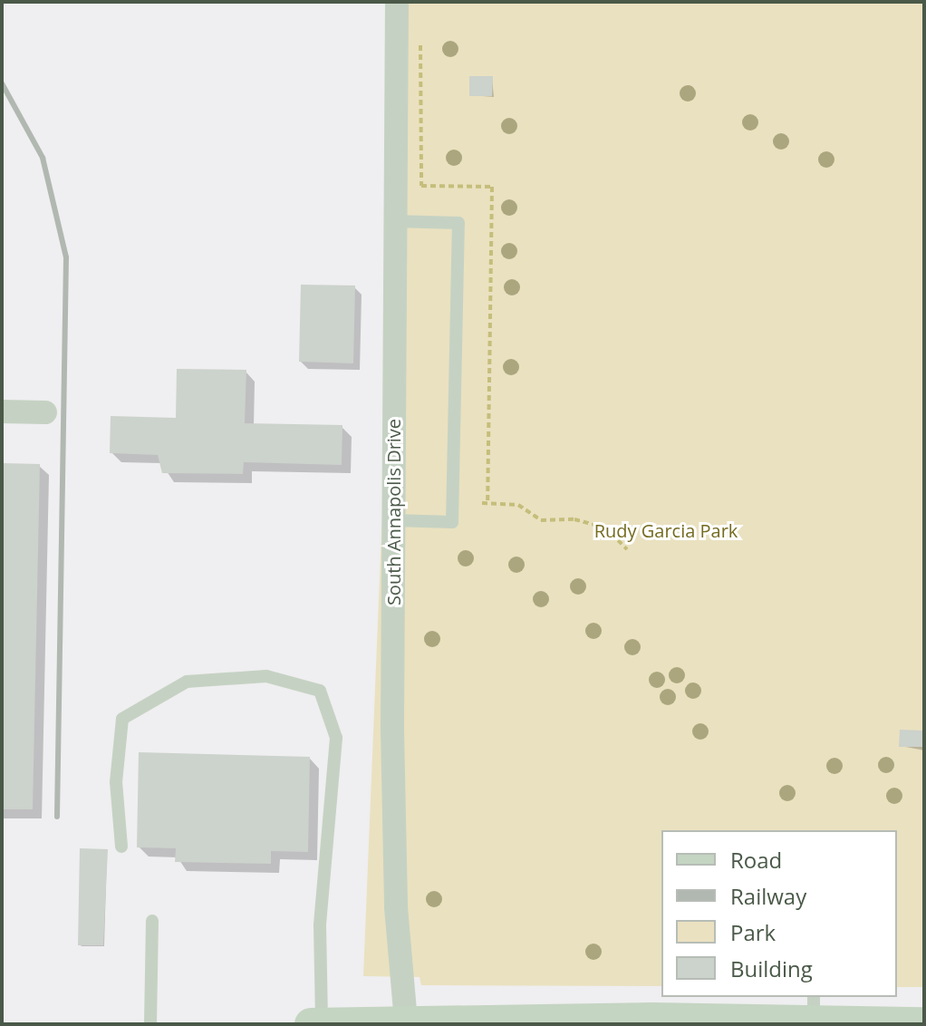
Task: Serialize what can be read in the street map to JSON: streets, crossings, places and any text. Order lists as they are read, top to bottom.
{
  "streets": {
    "street": ["South Annapolis Drive"]
  },
  "parks": ["Rudy Garcia Park"],
  "legend": [
    "Road",
    "Railway",
    "Park",
    "Building"
  ]
}
